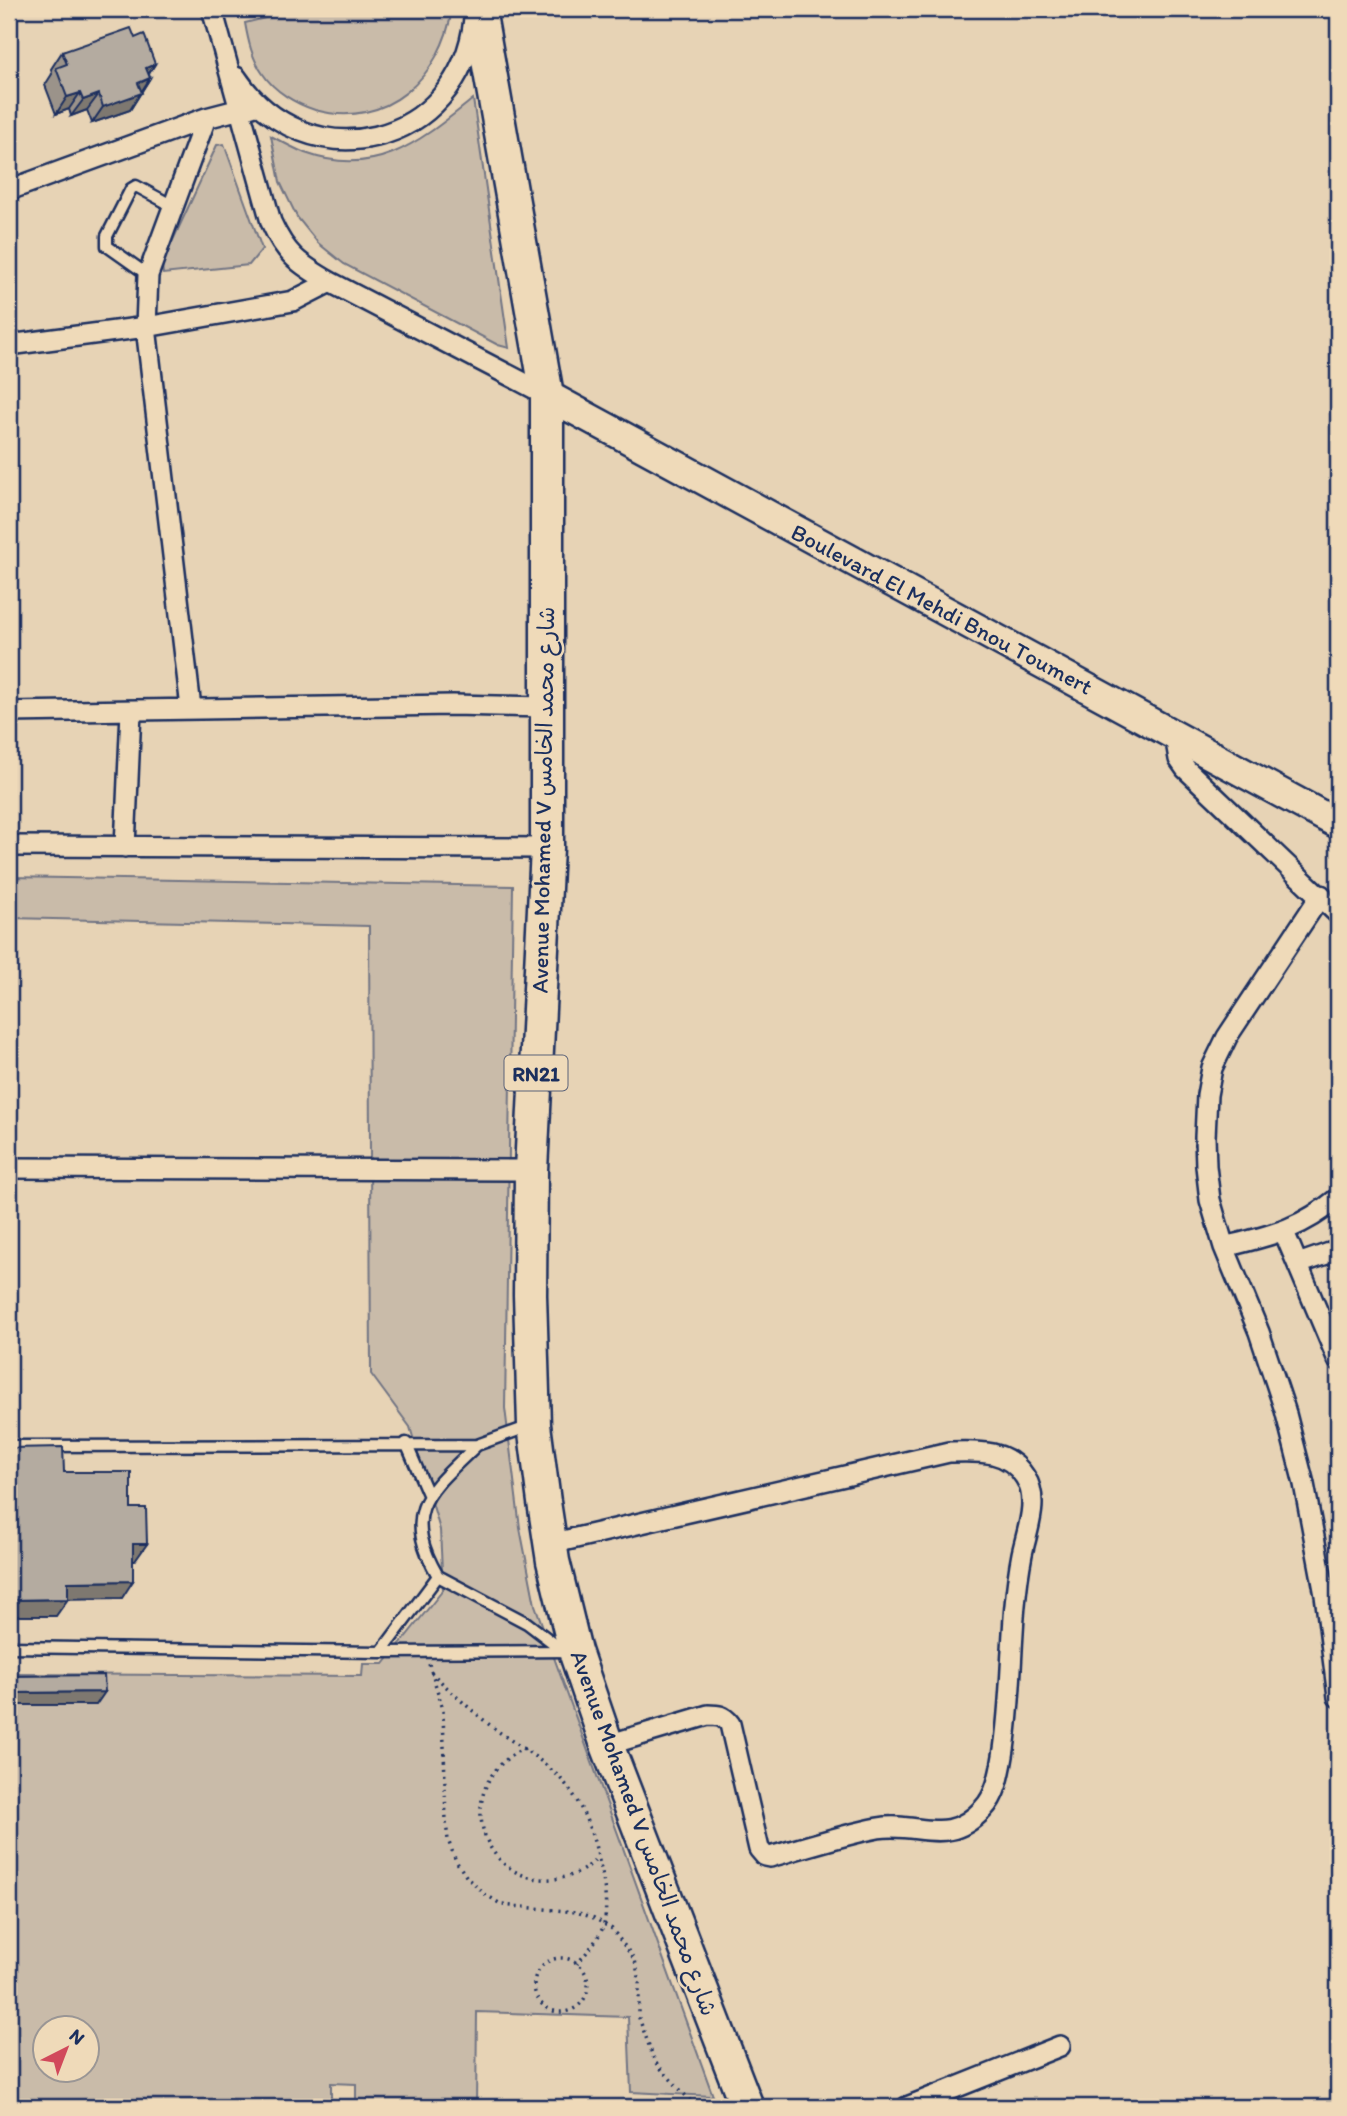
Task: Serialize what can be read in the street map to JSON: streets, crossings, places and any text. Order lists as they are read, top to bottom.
{
  "streets": {
    "main road": ["Boulevard El Mehdi Bnou Toumert", "Avenue Mohamed V شارع محمد الخامس", "RN21"]
  },
  "crossings": [
    ["Boulevard El Mehdi Bnou Toumert", "Avenue Mohamed V شارع محمد الخامس"]
  ],
  "north": "top right"
}
